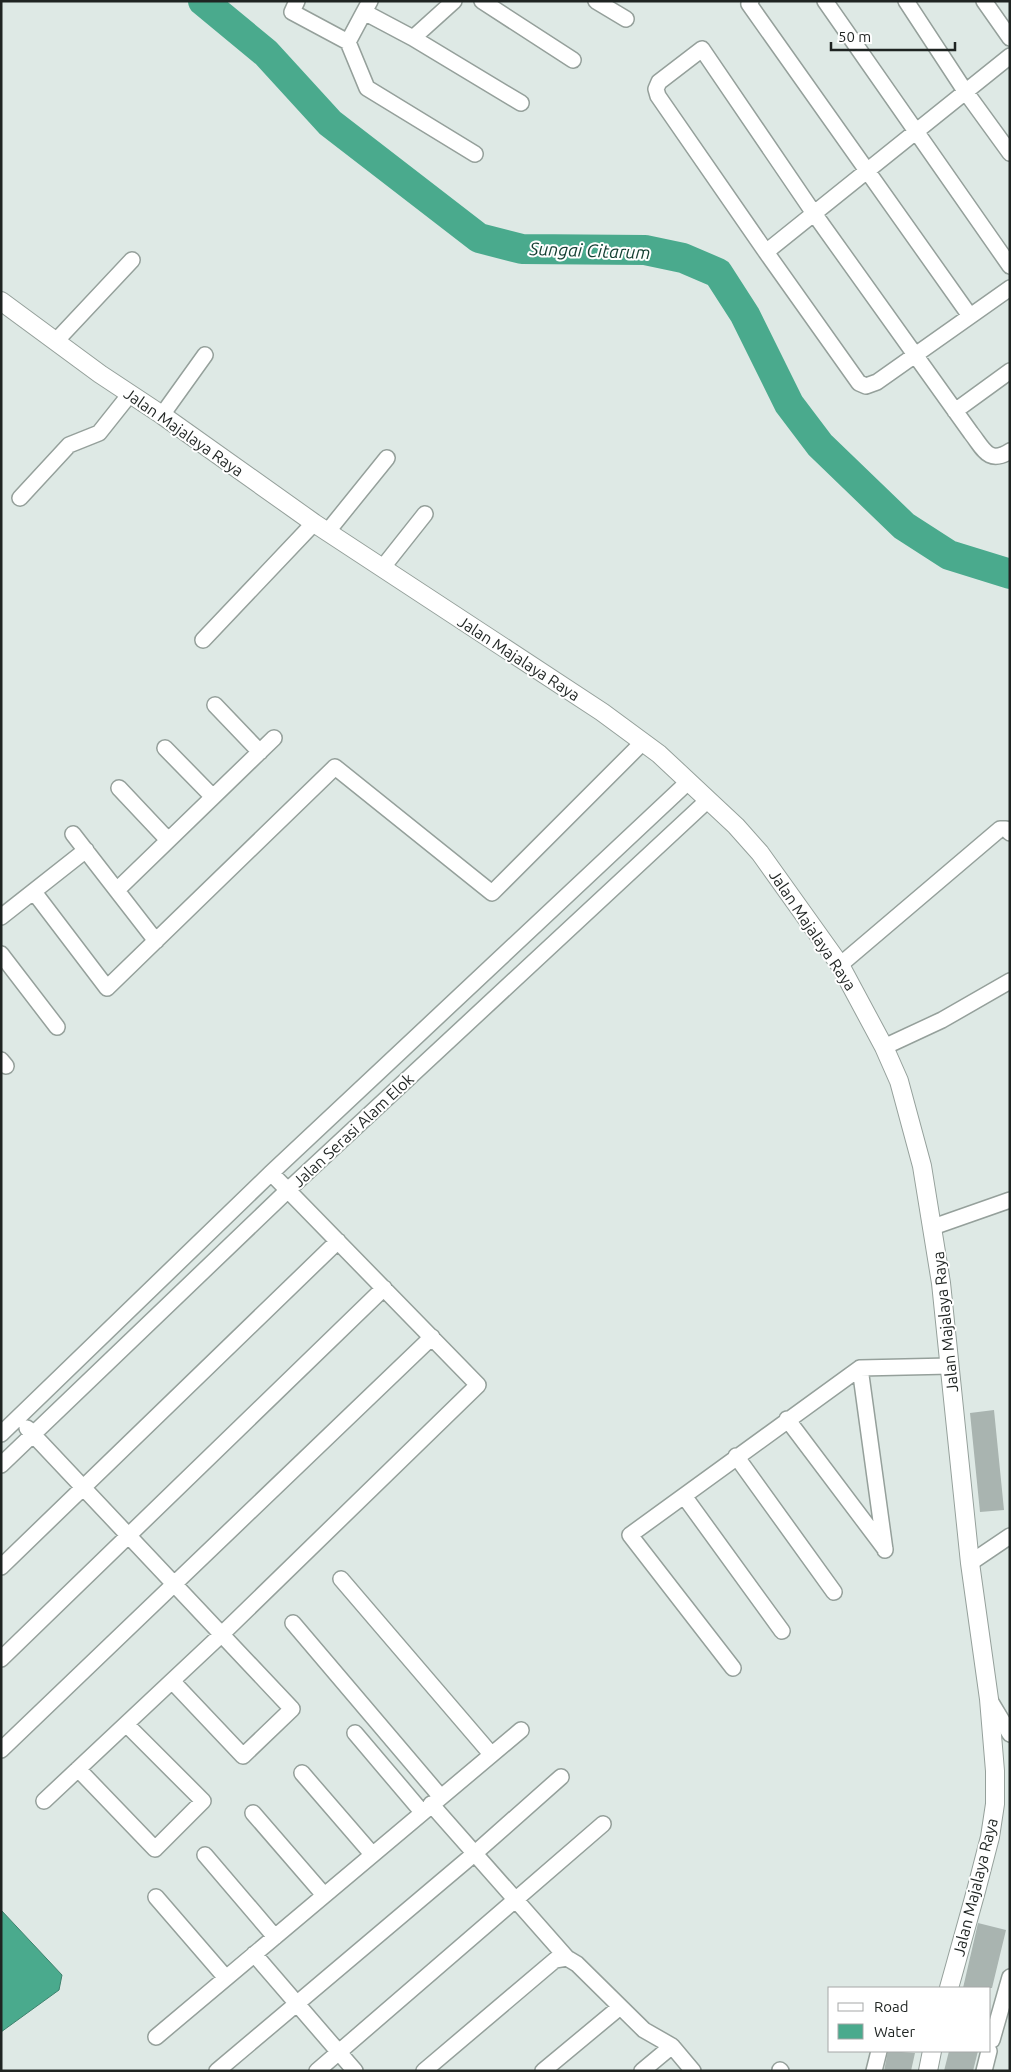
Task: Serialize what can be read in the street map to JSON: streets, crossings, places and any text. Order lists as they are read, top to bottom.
{
  "streets": {
    "street": ["Jalan Majalaya Raya", "Jalan Serasi Alam Elok"]
  },
  "crossings": [
    ["Jalan Majalaya Raya", "Jalan Serasi Alam Elok"]
  ],
  "water": ["Sungai Citarum"],
  "legend": ["Road", "Water"],
  "scale_bar": "50 m"
}
